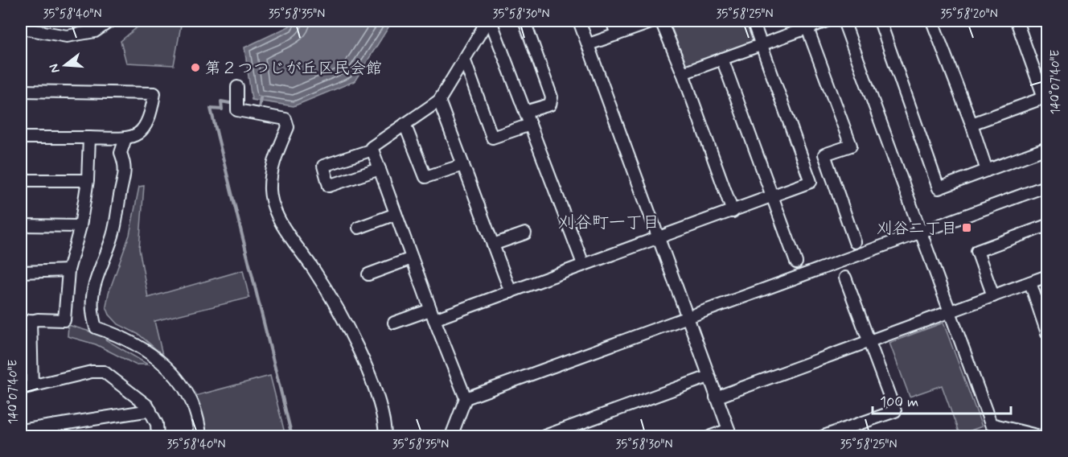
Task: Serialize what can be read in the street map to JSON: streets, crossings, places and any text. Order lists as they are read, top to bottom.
{
  "districts": ["刈谷町一丁目"],
  "places": {
    "other": ["第２つつじが丘区民会館"],
    "transit": ["刈谷二丁目"]
  },
  "scale_bar": "100 m",
  "north": "left",
  "coordinates": [
    "35°58'40\"N",
    "35°58'35\"N",
    "35°58'30\"N",
    "35°58'25\"N",
    "35°58'20\"N",
    "140°07'40\"E"
  ]
}
